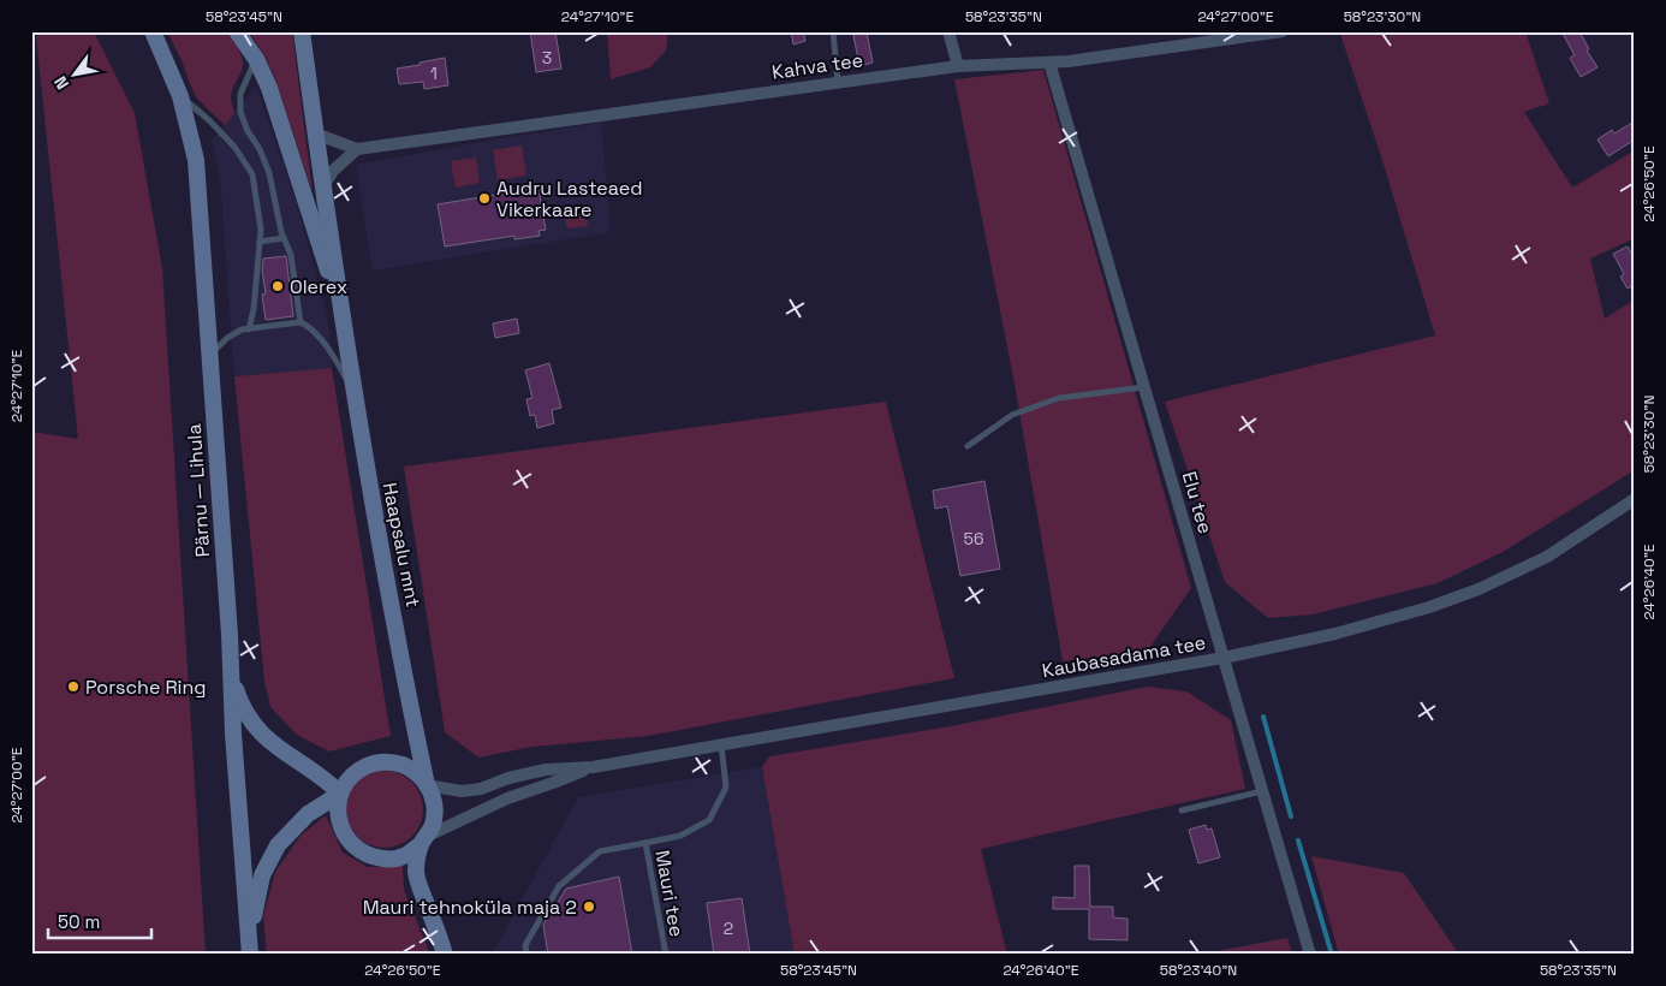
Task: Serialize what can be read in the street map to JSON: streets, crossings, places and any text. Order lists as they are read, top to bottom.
{
  "streets": {
    "main road": ["Pärnu — Lihula", "Haapsalu mnt"],
    "street": ["Kahva tee", "Elu tee", "Kaubasadama tee"],
    "lane": ["Mauri tee"]
  },
  "crossings": [
    ["Kahva tee", "Elu tee"],
    ["Elu tee", "Kaubasadama tee"],
    ["Haapsalu mnt", "Kaubasadama tee"],
    ["Kaubasadama tee", "Mauri tee"]
  ],
  "places": [
    "Audru Lasteaed Vikerkaare",
    "Olerex",
    "Porsche Ring",
    "Mauri tehnoküla maja 2"
  ],
  "house_numbers": [
    "3",
    "1",
    "56",
    "2"
  ],
  "scale_bar": "50 m",
  "north": "bottom left",
  "coordinates": [
    "58°23'45\"N",
    "24°27'10\"E",
    "58°23'35\"N",
    "24°27'00\"E",
    "58°23'30\"N",
    "24°26'50\"E",
    "24°26'40\"E",
    "58°23'40\"N"
  ]
}
